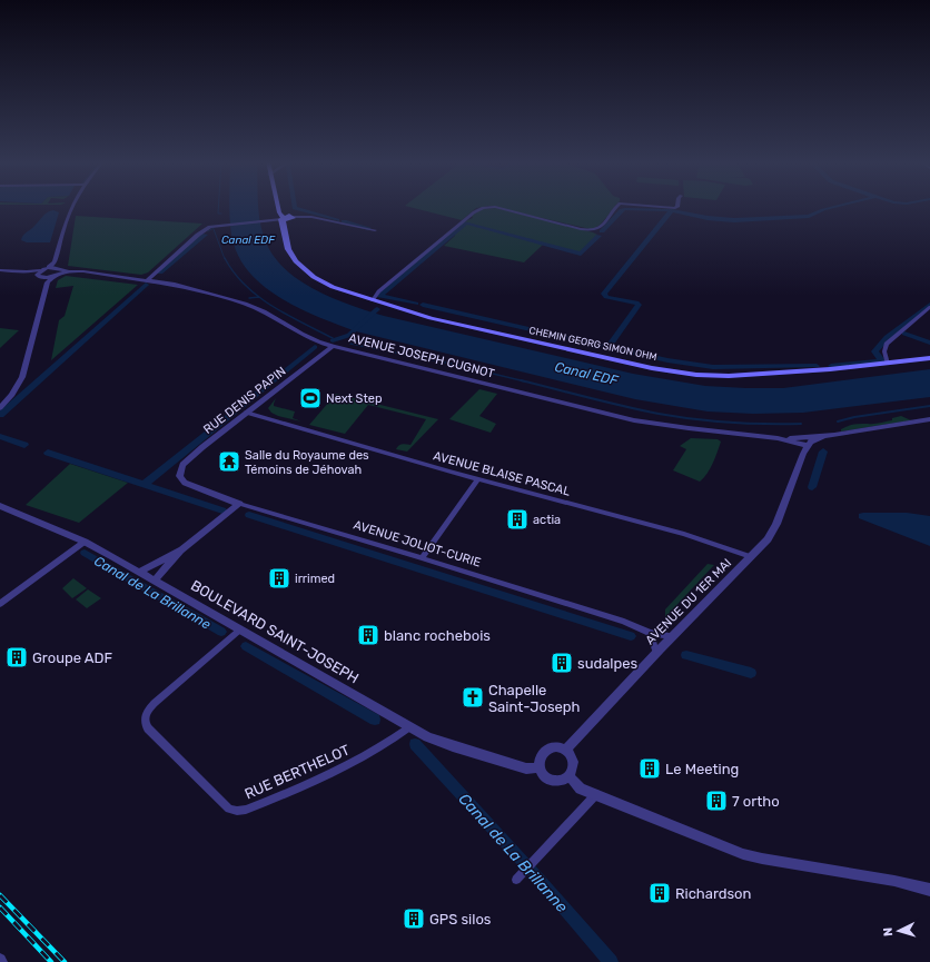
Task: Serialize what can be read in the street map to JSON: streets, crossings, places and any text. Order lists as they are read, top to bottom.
{
  "streets": {
    "main road": ["CHEMIN GEORG SIMON OHM"],
    "street": [
      "AVENUE JOSEPH CUGNOT",
      "RUE DENIS PAPIN",
      "AVENUE BLAISE PASCAL",
      "AVENUE JOLIOT-CURIE",
      "AVENUE DU 1ER MAI",
      "BOULEVARD SAINT-JOSEPH",
      "RUE BERTHELOT"
    ]
  },
  "crossings": [
    ["AVENUE JOSEPH CUGNOT", "RUE DENIS PAPIN"],
    ["AVENUE JOSEPH CUGNOT", "AVENUE DU 1ER MAI"],
    ["RUE DENIS PAPIN", "AVENUE BLAISE PASCAL"],
    ["RUE DENIS PAPIN", "AVENUE JOLIOT-CURIE"],
    ["AVENUE BLAISE PASCAL", "AVENUE DU 1ER MAI"],
    ["AVENUE JOLIOT-CURIE", "AVENUE DU 1ER MAI"],
    ["AVENUE DU 1ER MAI", "BOULEVARD SAINT-JOSEPH"],
    ["BOULEVARD SAINT-JOSEPH", "RUE BERTHELOT"]
  ],
  "water": ["Canal EDF", "Canal de La Brillanne"],
  "places": {
    "sports": ["Next Step"],
    "temple": ["Salle du Royaume des Témoins de Jéhovah"],
    "building": [
      "actia",
      "irrimed",
      "blanc rochebois",
      "Groupe ADF",
      "sudalpes",
      "Le Meeting",
      "7 ortho",
      "Richardson",
      "GPS silos"
    ],
    "church": ["Chapelle Saint-Joseph"]
  },
  "north": "left"
}
